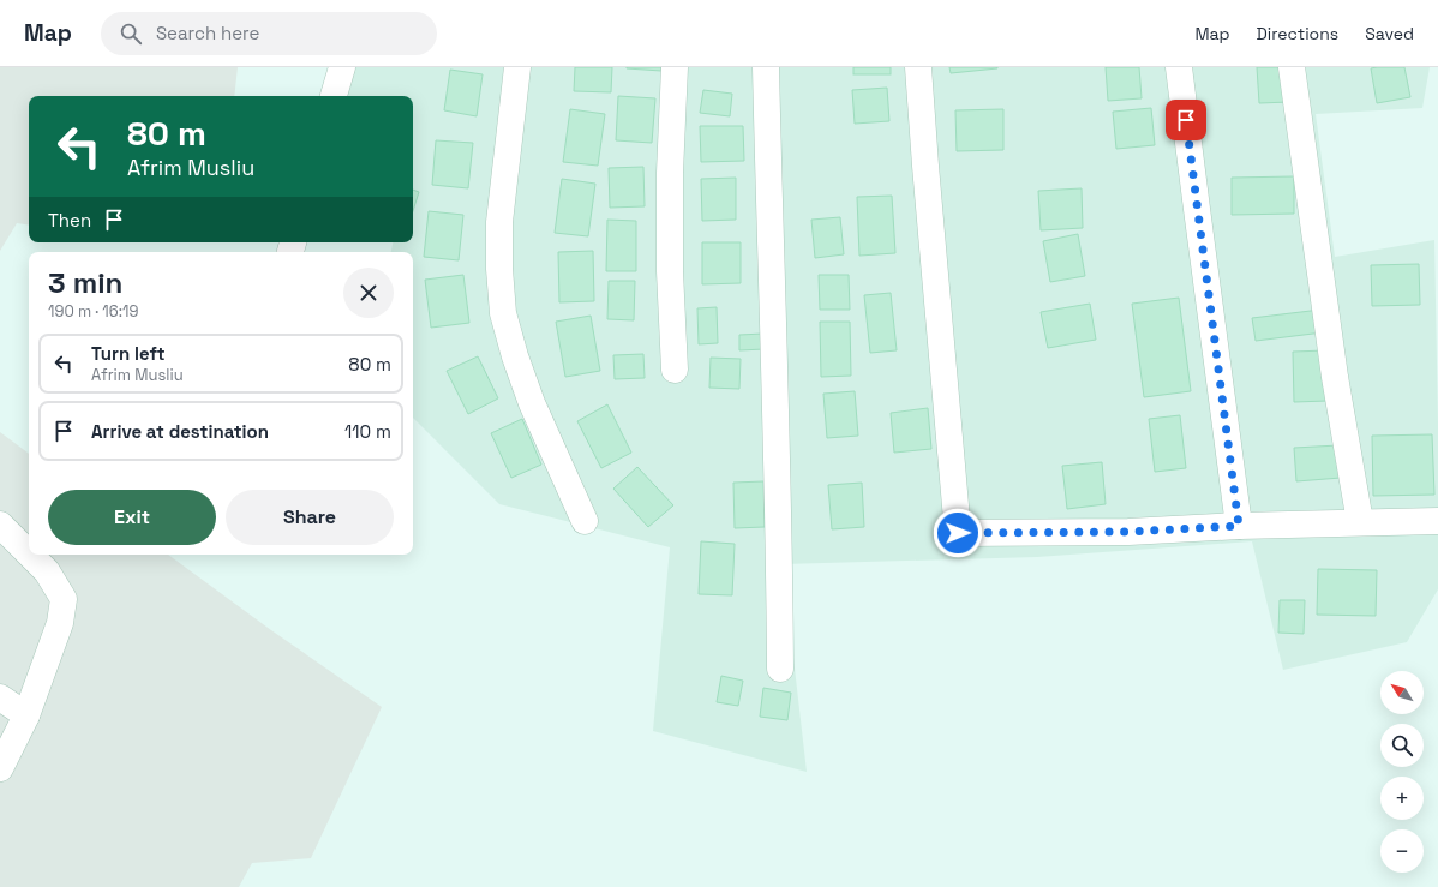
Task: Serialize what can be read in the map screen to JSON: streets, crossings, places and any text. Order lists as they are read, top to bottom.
{
  "north": "top left",
  "page": {
    "header": "Map",
    "search": "Search here",
    "nav": ["Map", "Directions", "Saved"],
    "turn": ["80 m", "Afrim Musliu"],
    "then": "Then",
    "heading": ["3 min", "190 m · 16:19"],
    "list": [
      {
        "name": "Turn left",
        "note": "Afrim Musliu",
        "value": "80 m"
      },
      {
        "name": "Arrive at destination",
        "value": "110 m"
      }
    ],
    "buttons": ["Exit", "Share"],
    "map_buttons": ["+", "−"]
  }
}
